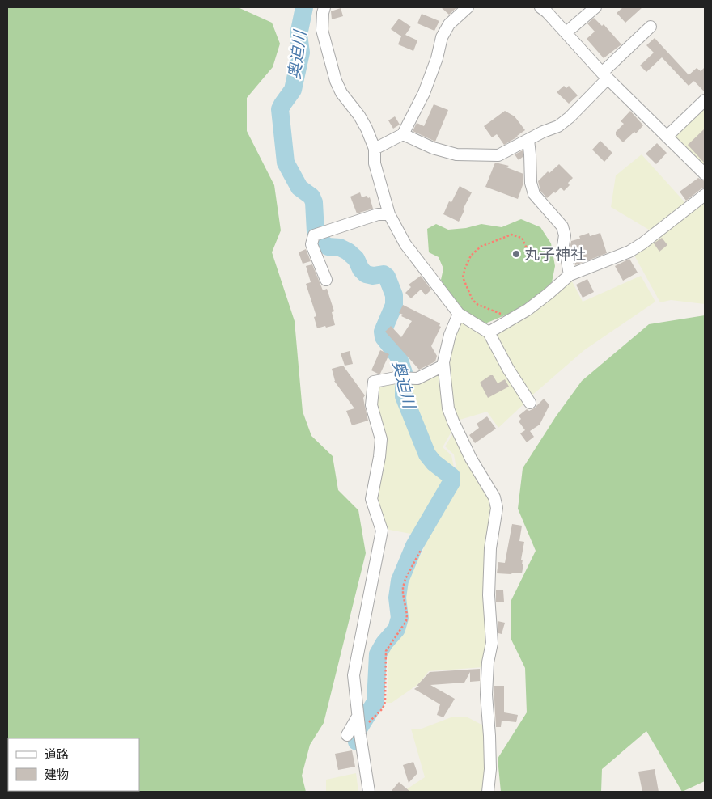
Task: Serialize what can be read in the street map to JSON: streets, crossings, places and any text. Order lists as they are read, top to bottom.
{
  "water": ["奥迫川"],
  "places": ["丸子神社"],
  "legend": ["道路", "建物"]
}
